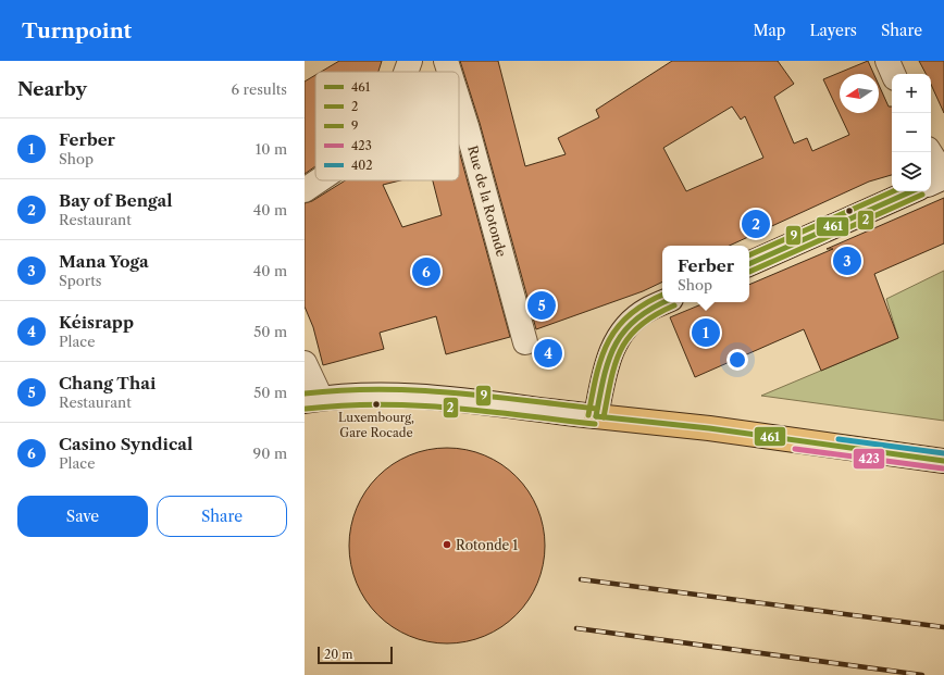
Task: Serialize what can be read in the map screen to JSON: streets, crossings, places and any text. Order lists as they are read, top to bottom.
{
  "streets": {
    "main road": ["Rue de la Rotonde"]
  },
  "places": ["Luxembourg, Gare Rocade", "Rotonde 1"],
  "lines": [
    "transit line 461",
    "transit line 9",
    "transit line 2",
    "transit line 402",
    "transit line 423"
  ],
  "legend": [
    "461",
    "2",
    "9",
    "423",
    "402"
  ],
  "scale_bar": "20 m",
  "north": "left",
  "page": {
    "header": "Turnpoint",
    "nav": ["Map", "Layers", "Share"],
    "heading": ["Nearby", "6 results"],
    "map_buttons": ["+", "−"],
    "list": [
      {
        "mark": "1",
        "name": "Ferber",
        "note": "Shop",
        "value": "10 m"
      },
      {
        "mark": "2",
        "name": "Bay of Bengal",
        "note": "Restaurant",
        "value": "40 m"
      },
      {
        "mark": "3",
        "name": "Mana Yoga",
        "note": "Sports",
        "value": "40 m"
      },
      {
        "mark": "4",
        "name": "Kéisrapp",
        "note": "Place",
        "value": "50 m"
      },
      {
        "mark": "5",
        "name": "Chang Thai",
        "note": "Restaurant",
        "value": "50 m"
      },
      {
        "mark": "6",
        "name": "Casino Syndical",
        "note": "Place",
        "value": "90 m"
      }
    ],
    "pins": [
      "2",
      "3",
      "6",
      "5",
      "1",
      "4"
    ],
    "popup": ["Ferber", "Shop"],
    "buttons": ["Save", "Share"],
    "scale": "20 m"
  }
}
